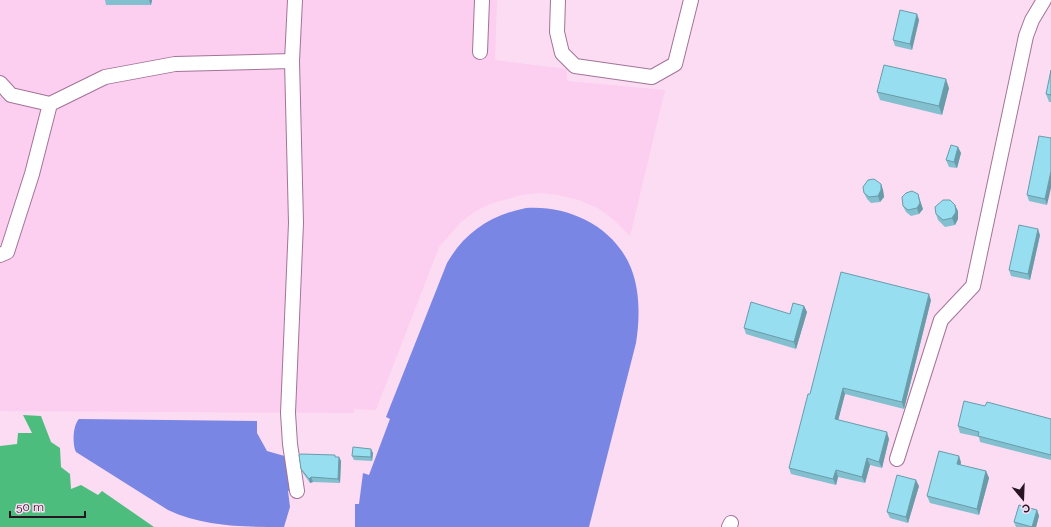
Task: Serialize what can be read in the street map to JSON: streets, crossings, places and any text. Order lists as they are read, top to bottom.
{
  "scale_bar": "50 m",
  "north": "bottom"
}
